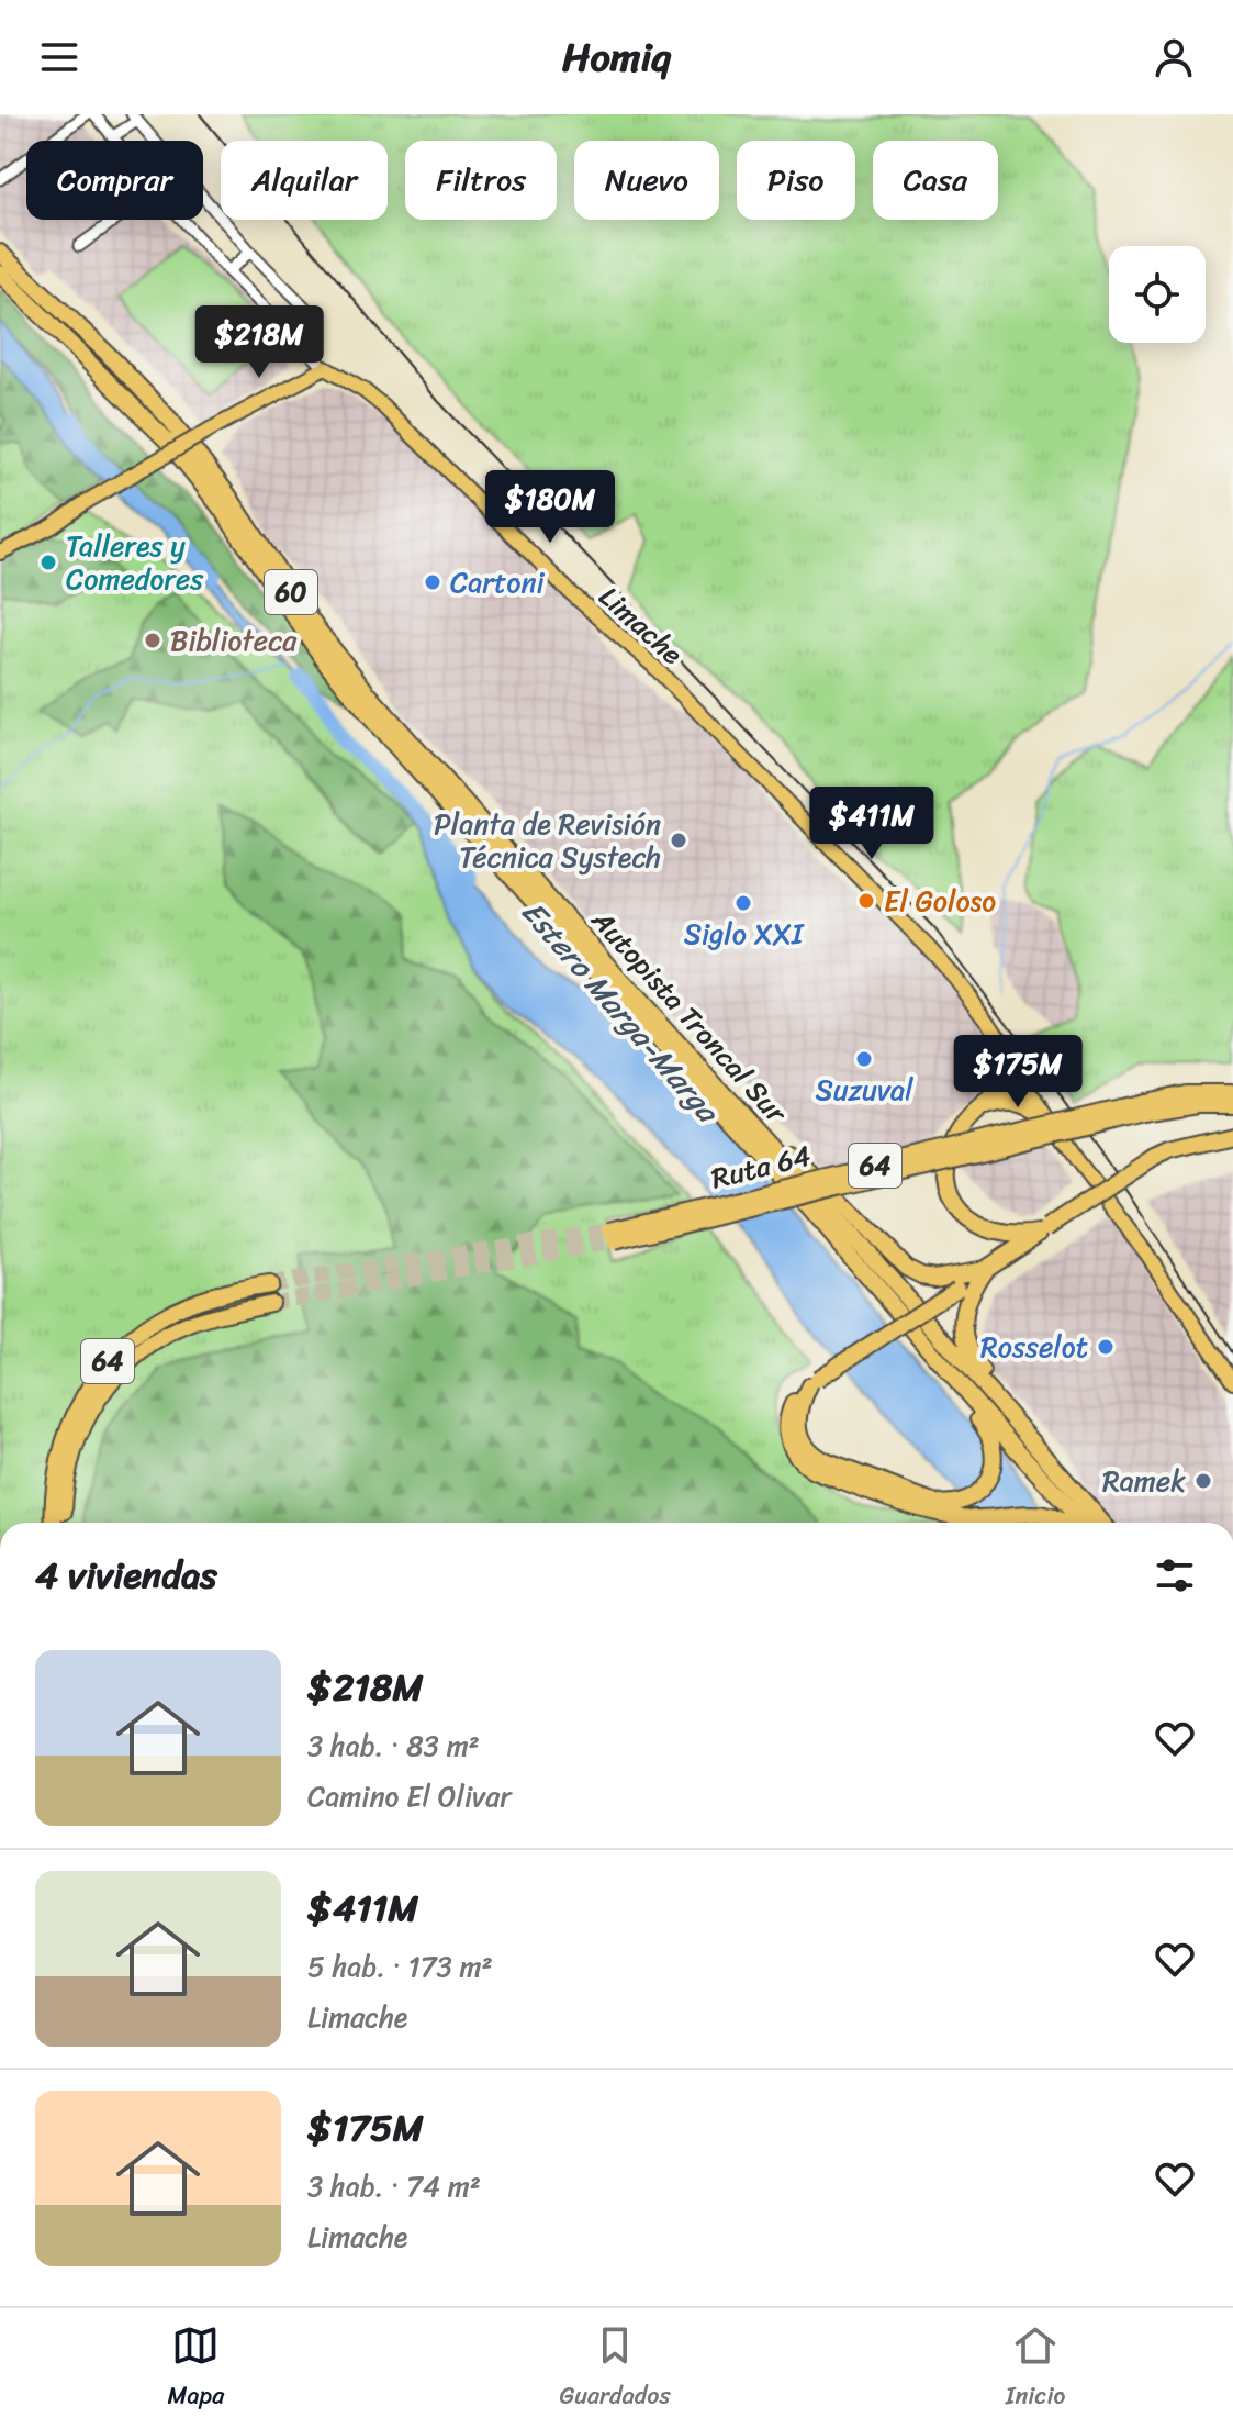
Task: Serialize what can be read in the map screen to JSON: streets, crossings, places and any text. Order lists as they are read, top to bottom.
{
  "streets": {
    "highway": [
      "60",
      "Autopista Troncal Sur",
      "64",
      "Ruta 64"
    ],
    "main road": ["Limache"]
  },
  "water": ["Estero Marga-Marga"],
  "places": [
    "Talleres y Comedores",
    "Cartoni",
    "Biblioteca",
    "Planta de Revisión Técnica Systech",
    "El Goloso",
    "Siglo XXI",
    "Suzuval",
    "Rosselot",
    "Ramek"
  ],
  "page": {
    "header": "Homiq",
    "chip": [
      "Comprar",
      "Alquilar",
      "Filtros",
      "Nuevo",
      "Piso",
      "Casa"
    ],
    "price": [
      "$218M",
      "$180M",
      "$411M",
      "$175M"
    ],
    "heading": "4 viviendas",
    "list": [
      {
        "name": "$218M",
        "note": "3 hab. · 83 m² · Camino El Olivar"
      },
      {
        "name": "$411M",
        "note": "5 hab. · 173 m² · Limache"
      },
      {
        "name": "$175M",
        "note": "3 hab. · 74 m² · Limache"
      }
    ],
    "tabs": ["Mapa", "Guardados", "Inicio"]
  }
}
